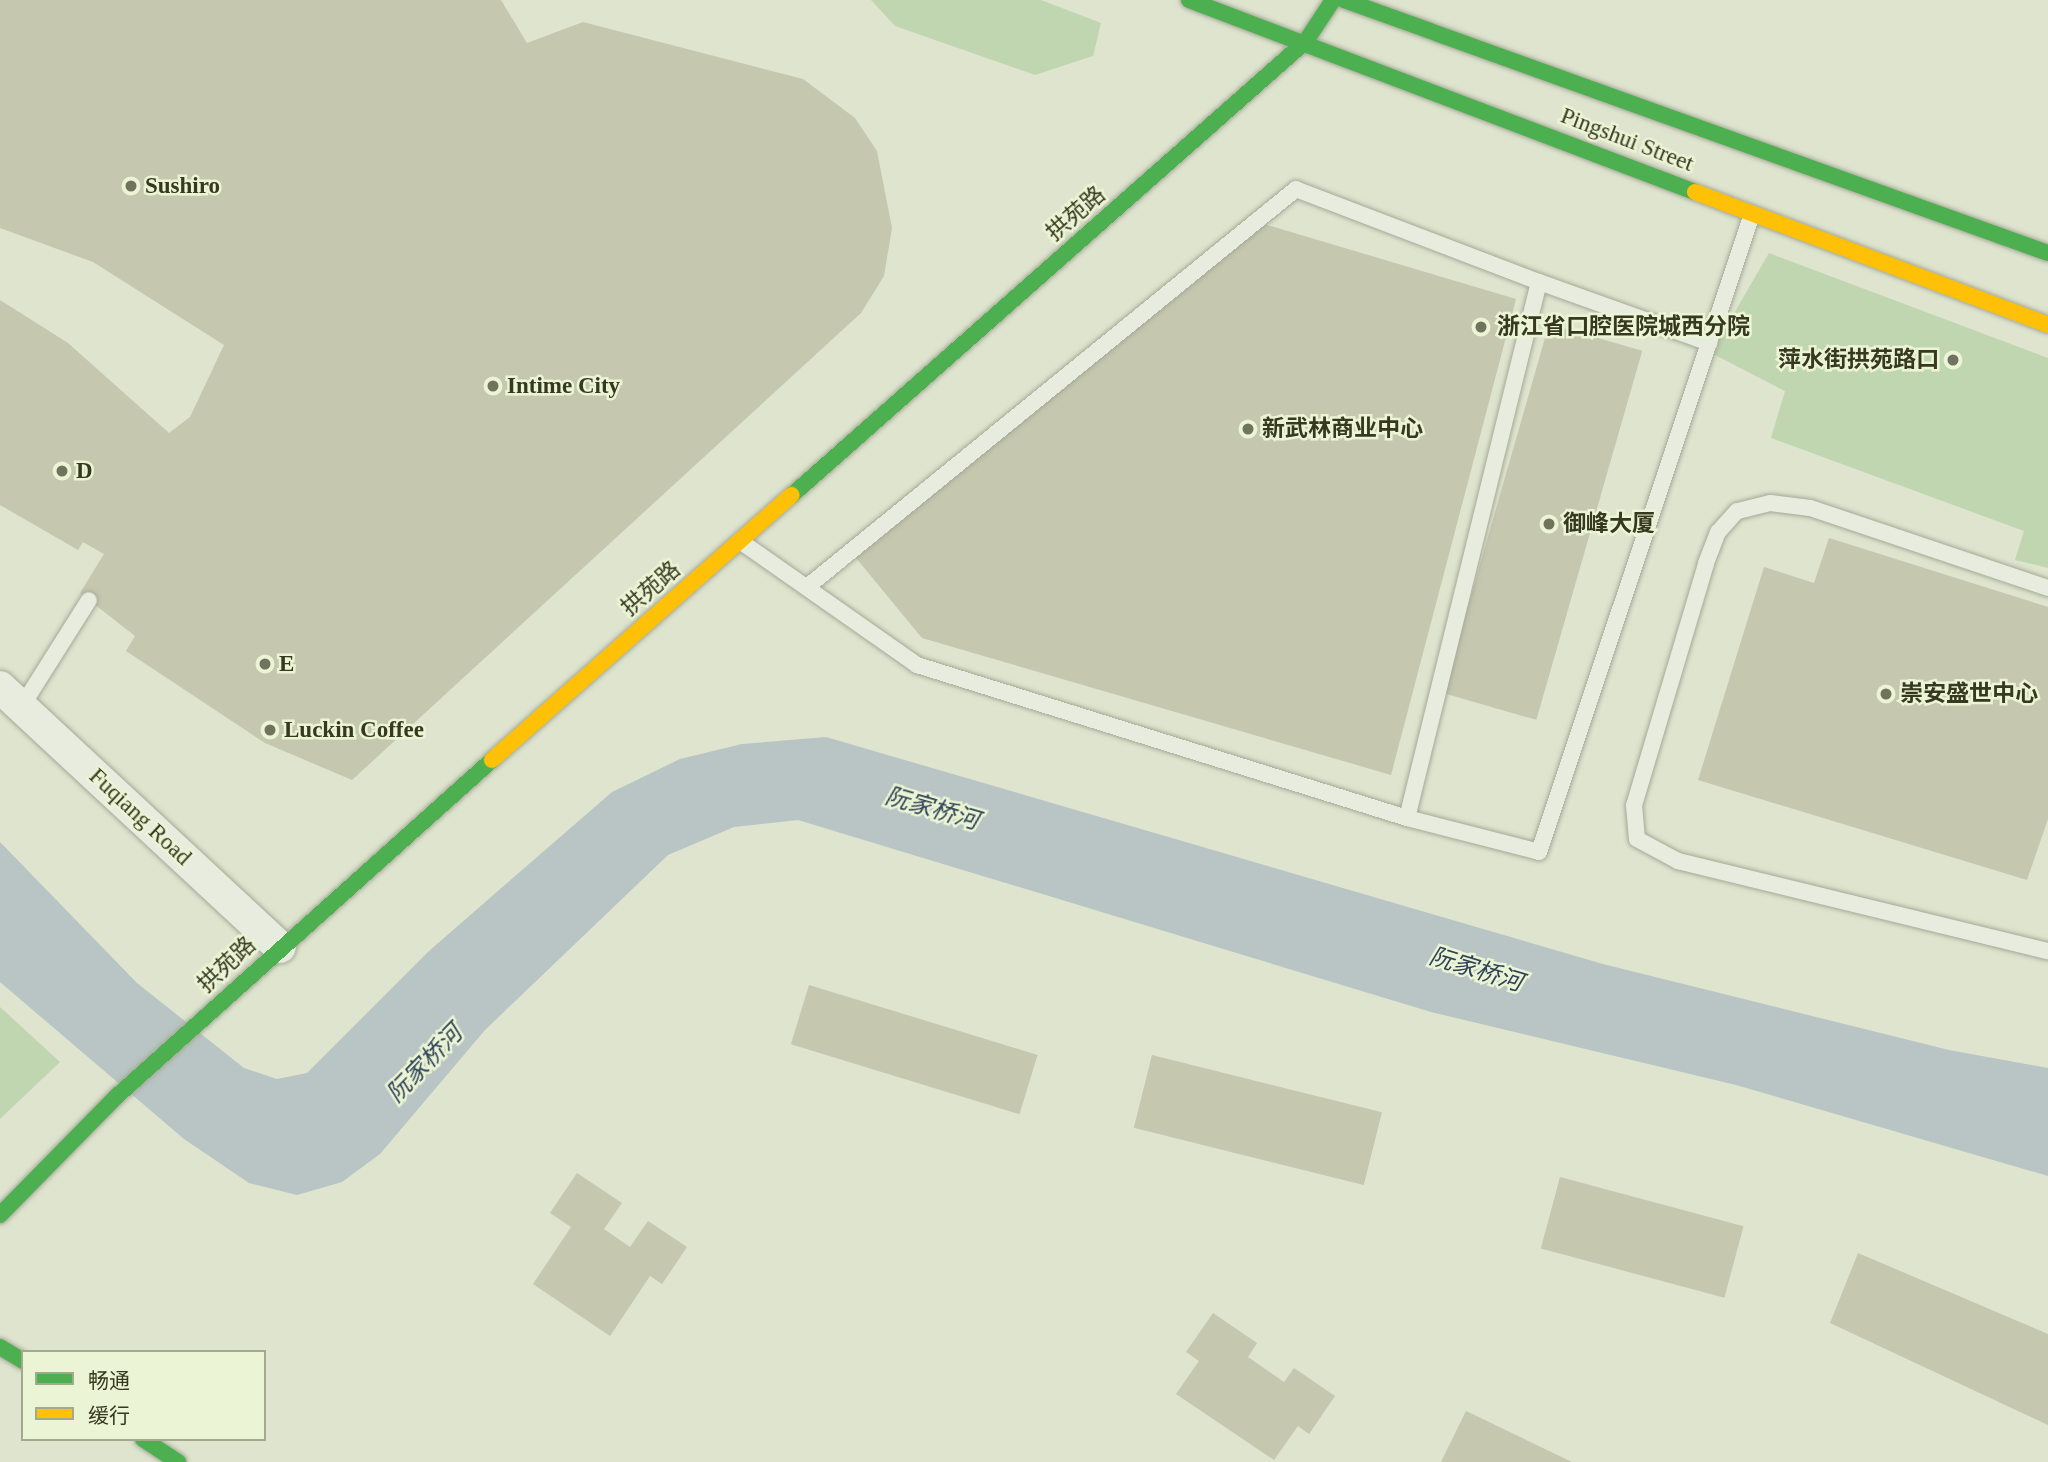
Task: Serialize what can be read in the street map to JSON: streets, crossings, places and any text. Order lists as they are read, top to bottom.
{
  "streets": {
    "street": ["Pingshui Street", "拱苑路", "Fuqiang Road"]
  },
  "crossings": [
    ["Pingshui Street", "拱苑路"],
    ["拱苑路", "Fuqiang Road"]
  ],
  "water": ["阮家桥河"],
  "places": [
    "Sushiro",
    "浙江省口腔医院城西分院",
    "萍水街拱苑路口",
    "Intime City",
    "新武林商业中心",
    "D",
    "御峰大厦",
    "E",
    "崇安盛世中心",
    "Luckin Coffee"
  ],
  "legend": ["畅通", "缓行"]
}
